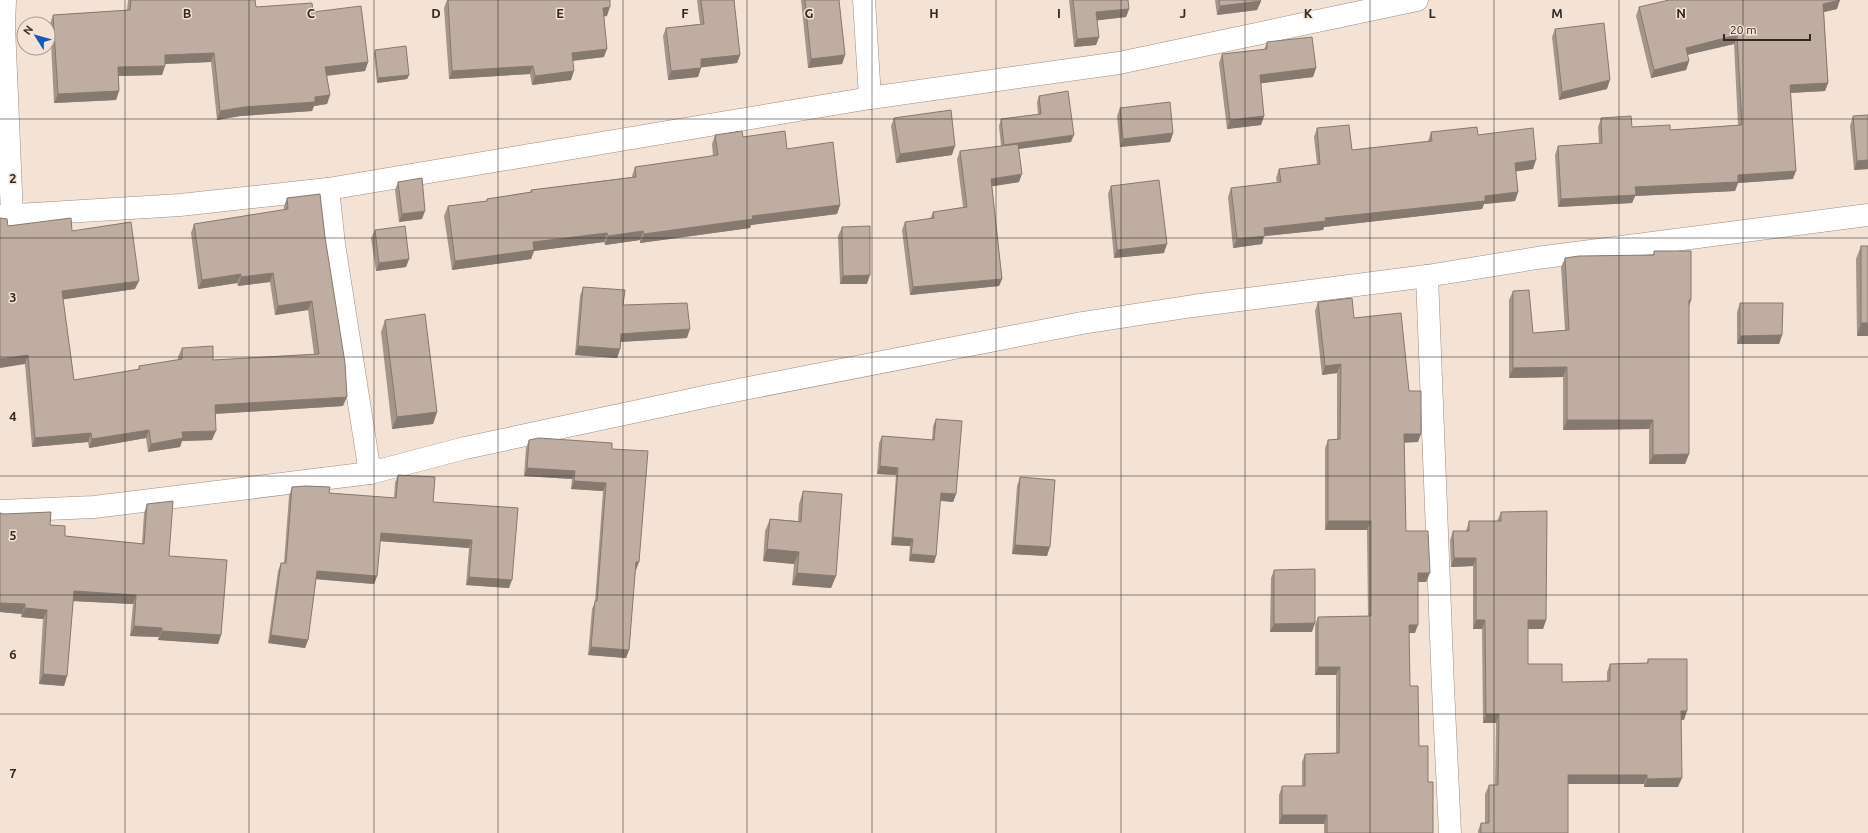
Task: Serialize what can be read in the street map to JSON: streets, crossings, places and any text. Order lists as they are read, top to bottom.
{
  "scale_bar": "20 m",
  "north": "top left",
  "grid": {
    "columns": [
      "B",
      "C",
      "D",
      "E",
      "F",
      "G",
      "H",
      "I",
      "J",
      "K",
      "L",
      "M",
      "N"
    ],
    "rows": [
      "2",
      "3",
      "4",
      "5",
      "6",
      "7"
    ]
  }
}
